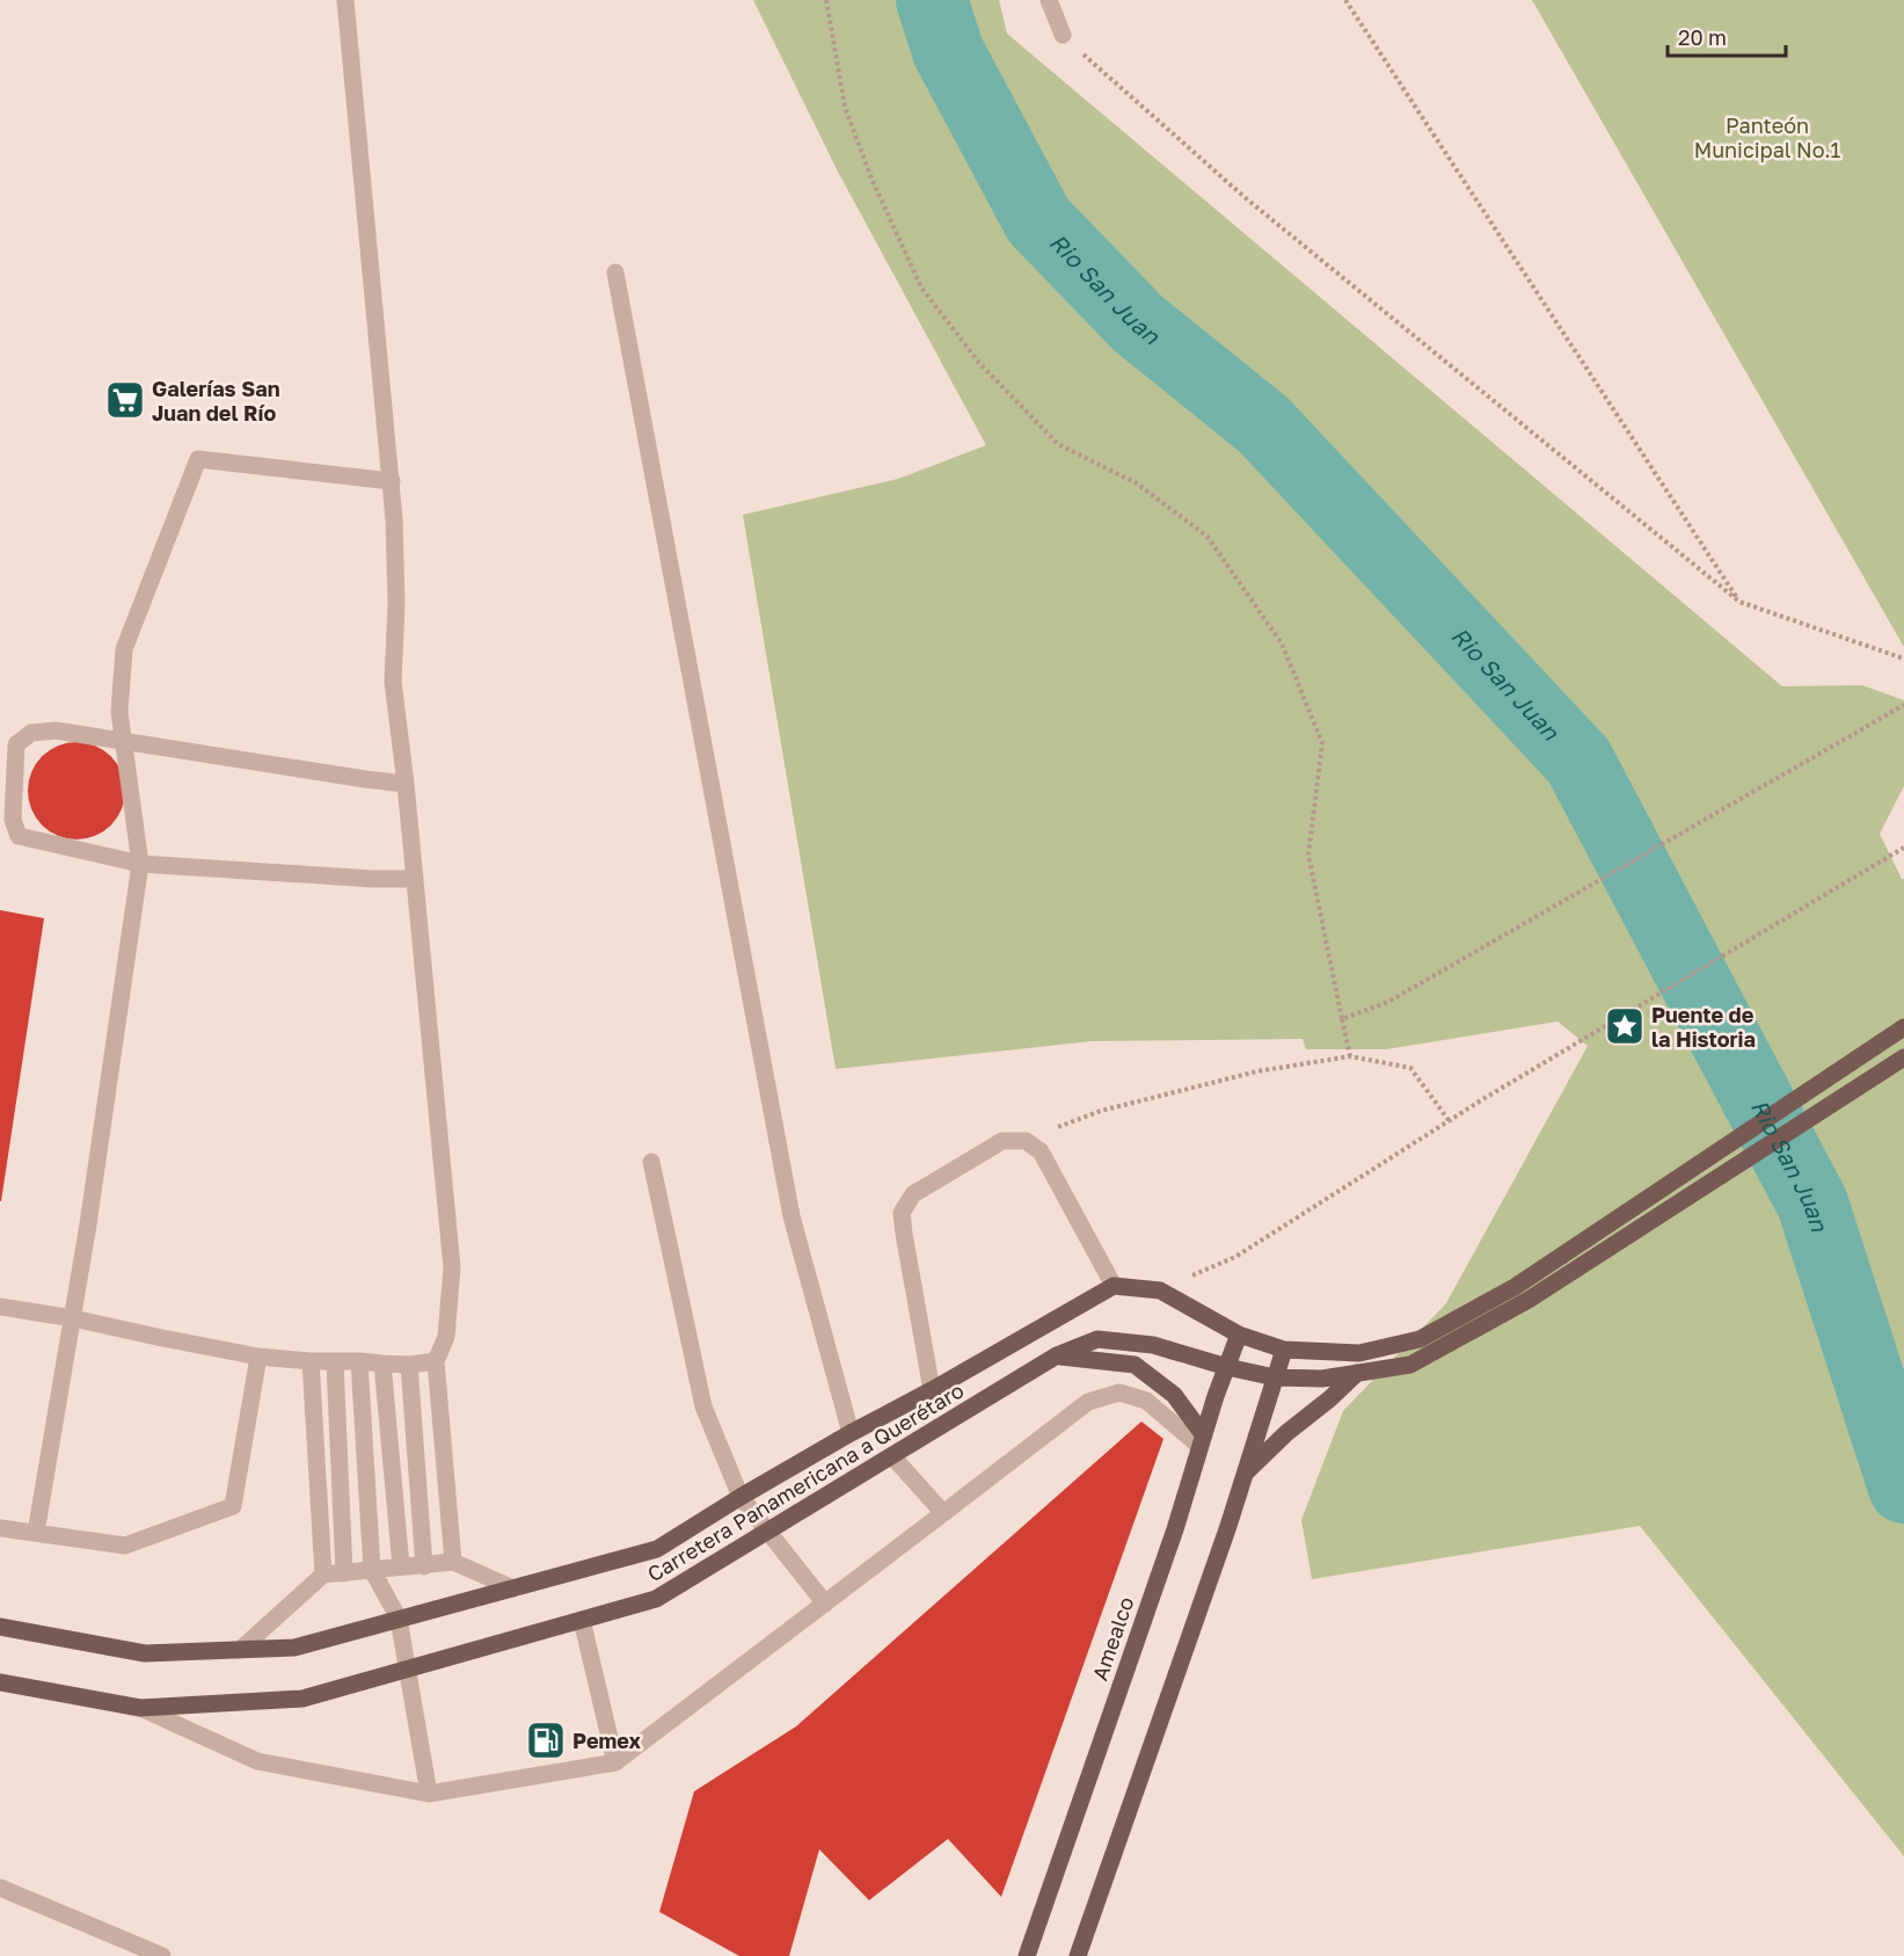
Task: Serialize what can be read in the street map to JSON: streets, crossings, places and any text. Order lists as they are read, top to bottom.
{
  "streets": {
    "main road": ["Carretera Panamericana a Querétaro", "Amealco"]
  },
  "crossings": [
    ["Carretera Panamericana a Querétaro", "Amealco"]
  ],
  "water": ["Rio San Juan"],
  "parks": ["Panteón Municipal No.1"],
  "places": {
    "supermarket": ["Galerías San Juan del Río"],
    "place": ["Puente de la Historia"],
    "fuel station": ["Pemex"]
  },
  "scale_bar": "20 m"
}
